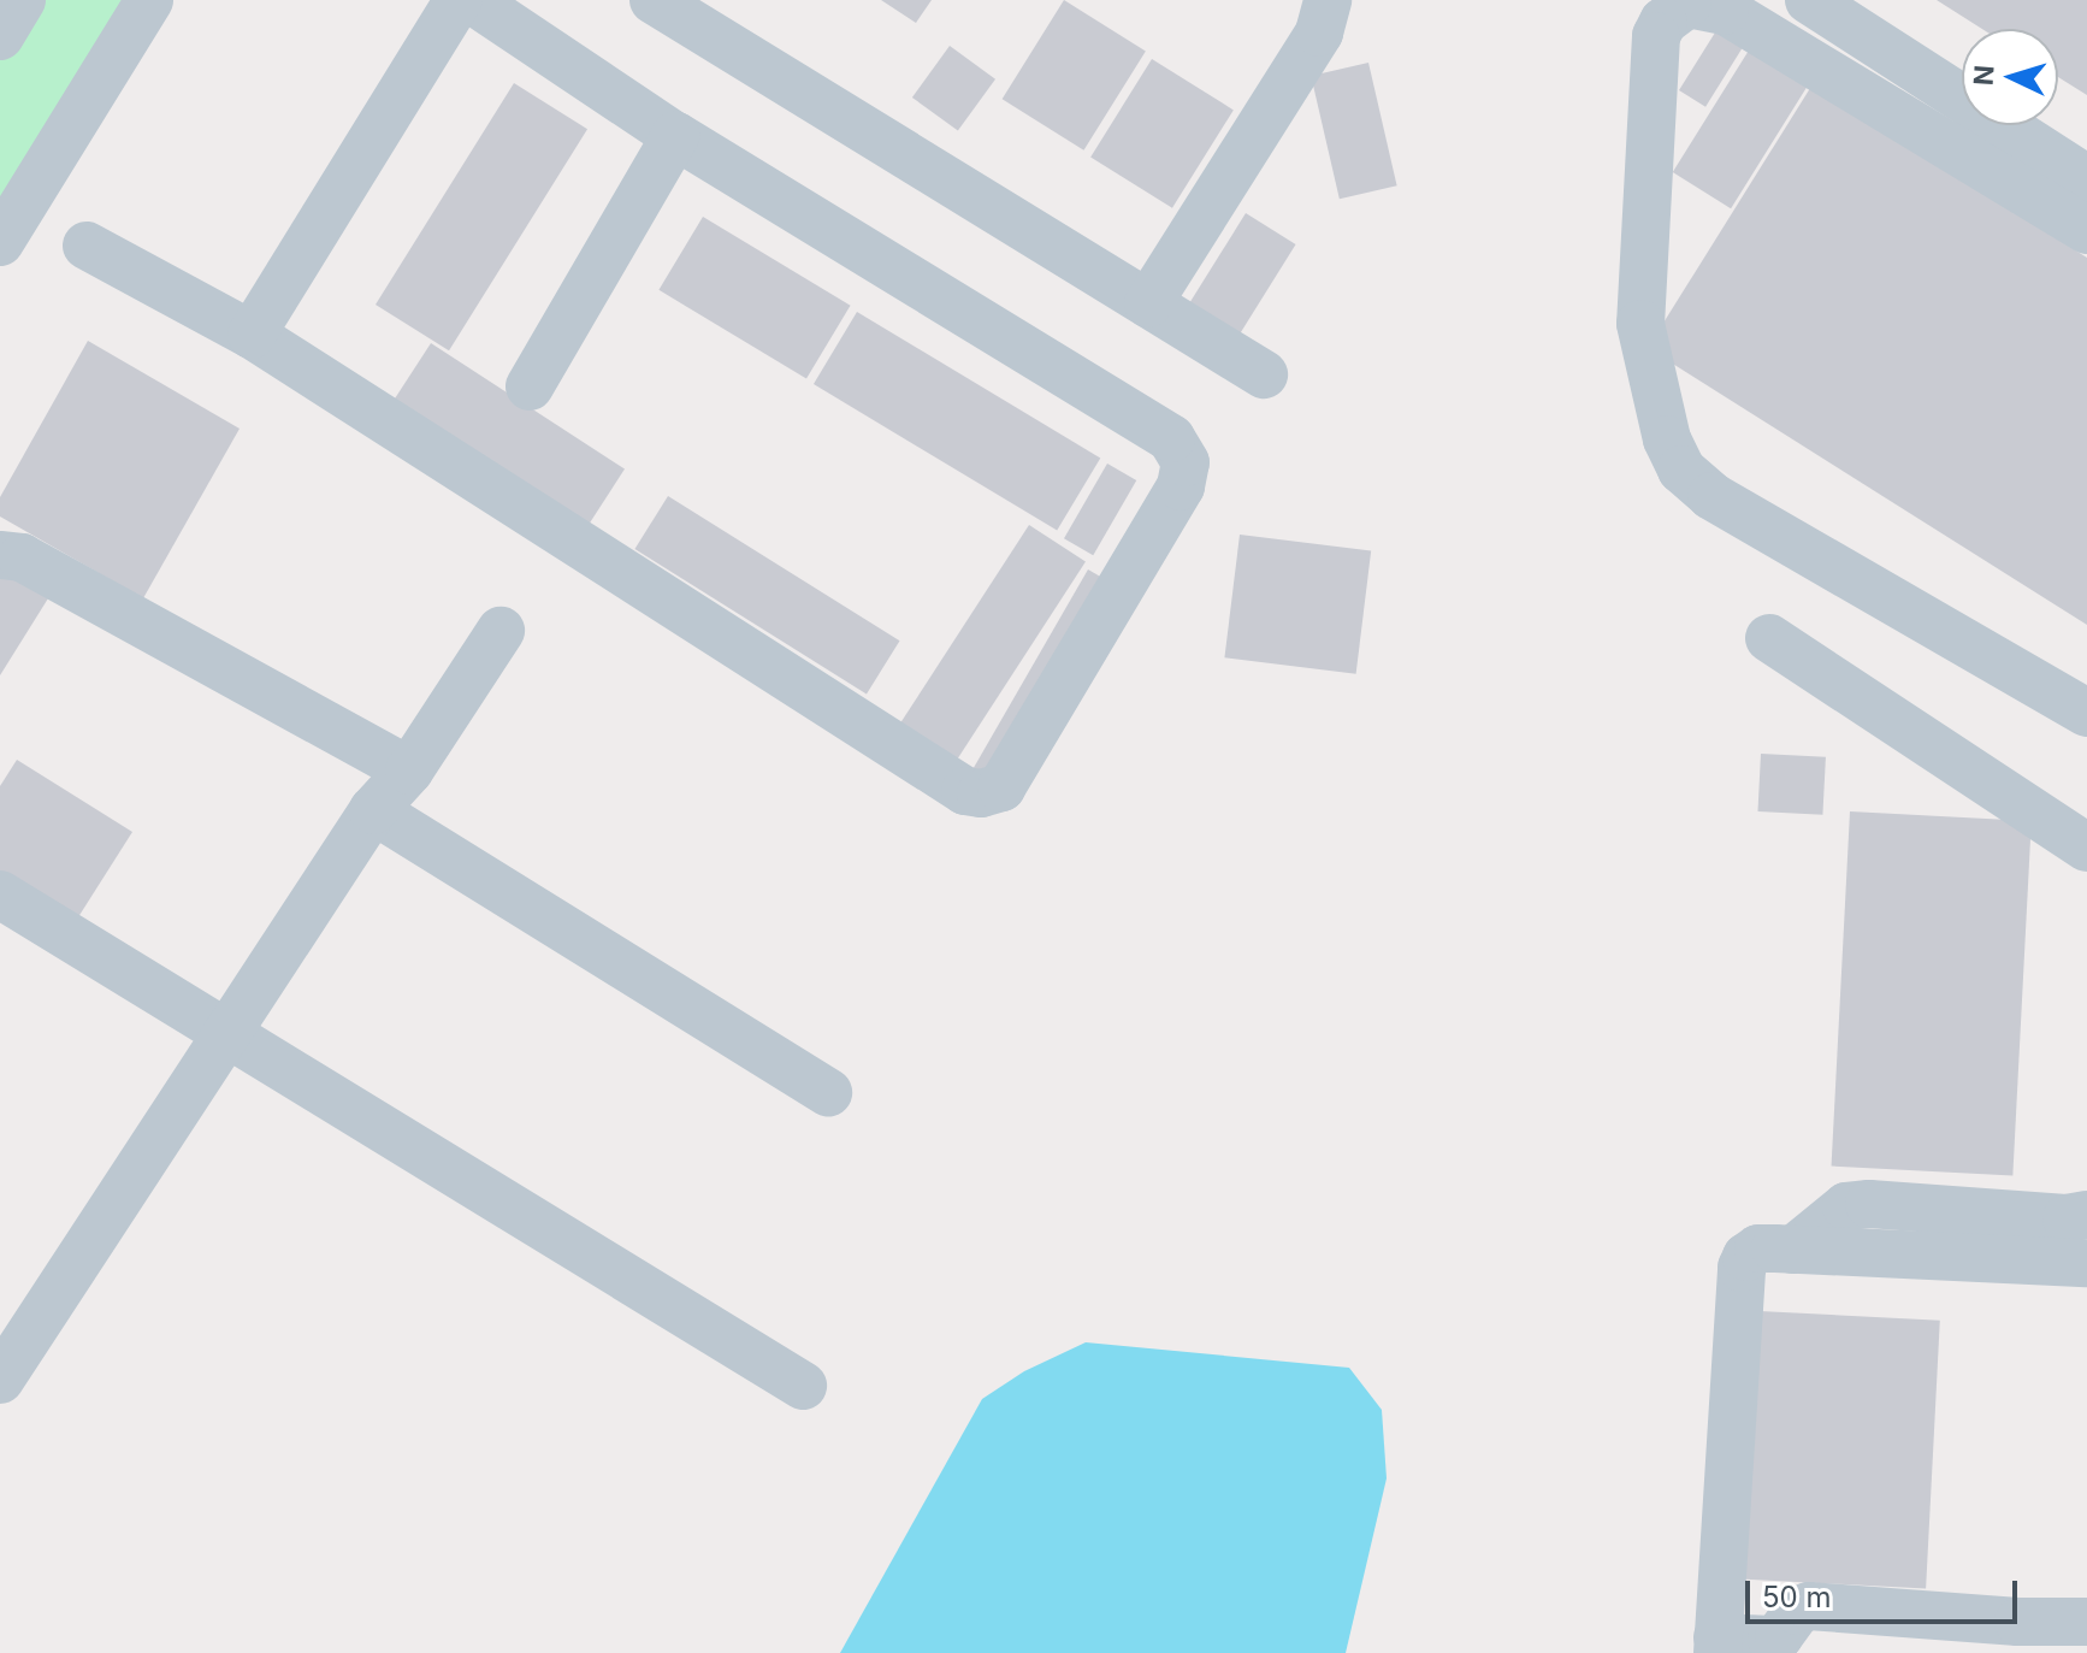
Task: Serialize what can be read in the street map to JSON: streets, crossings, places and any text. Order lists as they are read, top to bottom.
{
  "scale_bar": "50 m",
  "north": "left"
}
